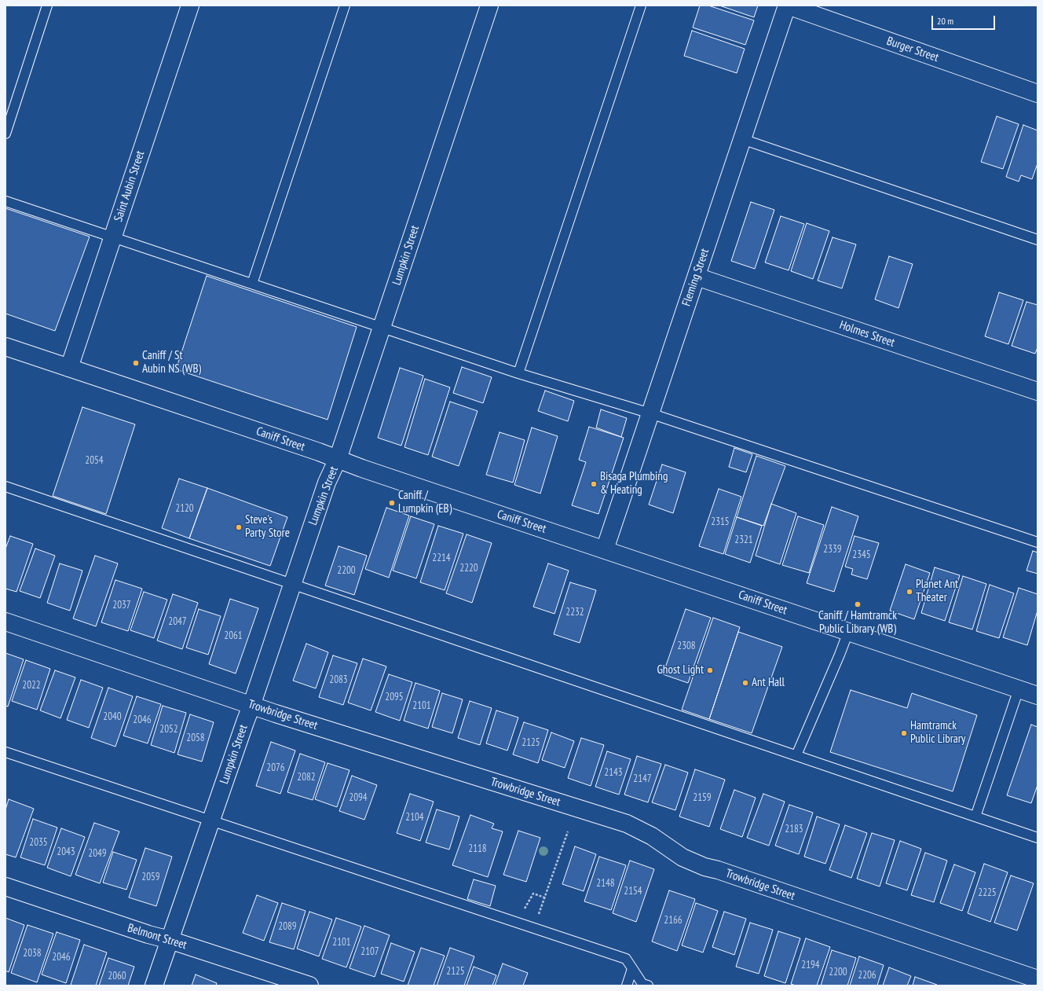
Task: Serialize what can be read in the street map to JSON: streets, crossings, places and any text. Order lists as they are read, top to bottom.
{
  "streets": {
    "street": [
      "Burger Street",
      "Saint Aubin Street",
      "Lumpkin Street",
      "Fleming Street",
      "Holmes Street",
      "Caniff Street",
      "Trowbridge Street",
      "Belmont Street"
    ]
  },
  "crossings": [
    ["Burger Street", "Fleming Street"],
    ["Saint Aubin Street", "Caniff Street"],
    ["Lumpkin Street", "Caniff Street"],
    ["Lumpkin Street", "Trowbridge Street"],
    ["Lumpkin Street", "Belmont Street"],
    ["Fleming Street", "Holmes Street"],
    ["Fleming Street", "Caniff Street"]
  ],
  "places": [
    "Caniff / St Aubin NS (WB)",
    "Bisaga Plumbing & Heating",
    "Caniff / Lumpkin (EB)",
    "Steve's Party Store",
    "Planet Ant Theater",
    "Caniff / Hamtramck Public Library (WB)",
    "Ghost Light",
    "Ant Hall",
    "Hamtramck Public Library"
  ],
  "house_numbers": [
    "2054",
    "2120",
    "2315",
    "2321",
    "2339",
    "2345",
    "2214",
    "2220",
    "2200",
    "2037",
    "2232",
    "2047",
    "2061",
    "2308",
    "2083",
    "2022",
    "2095",
    "2101",
    "2040",
    "2046",
    "2052",
    "2058",
    "2125",
    "2076",
    "2143",
    "2082",
    "2147",
    "2094",
    "2159",
    "2104",
    "2183",
    "2035",
    "2118",
    "2043",
    "2049",
    "2059",
    "2148",
    "2154",
    "2225",
    "2166",
    "2089",
    "2101",
    "2107",
    "2038",
    "2046",
    "2194",
    "2125",
    "2200",
    "2206",
    "2060"
  ],
  "scale_bar": "20 m"
}
